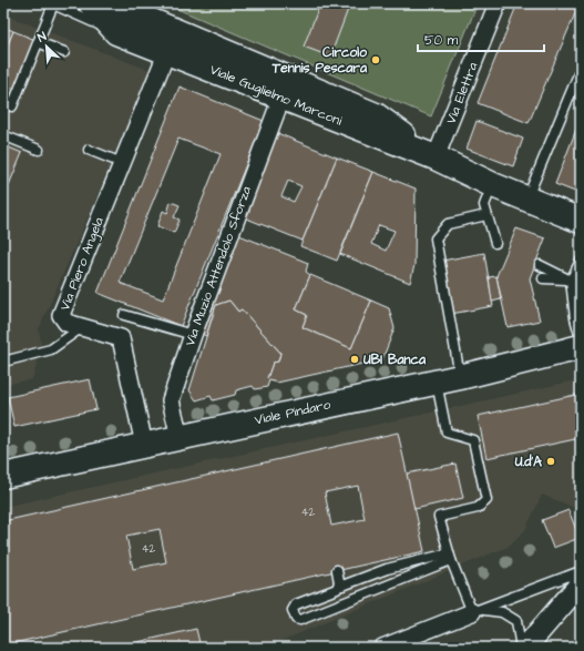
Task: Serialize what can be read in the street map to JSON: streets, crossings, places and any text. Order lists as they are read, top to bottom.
{
  "streets": {
    "main road": ["Viale Guglielmo Marconi", "Viale Pindaro"],
    "street": ["Via Elettra", "Via Piero Angela", "Via Muzio Attendolo Sforza"]
  },
  "crossings": [
    ["Via Elettra", "Viale Guglielmo Marconi"],
    ["Viale Guglielmo Marconi", "Via Piero Angela"],
    ["Viale Guglielmo Marconi", "Via Muzio Attendolo Sforza"],
    ["Via Piero Angela", "Viale Pindaro"],
    ["Via Muzio Attendolo Sforza", "Viale Pindaro"]
  ],
  "places": ["Circolo Tennis Pescara", "UBI Banca", "U.d'A"],
  "house_numbers": ["42", "42"],
  "scale_bar": "50 m",
  "north": "top left"
}
